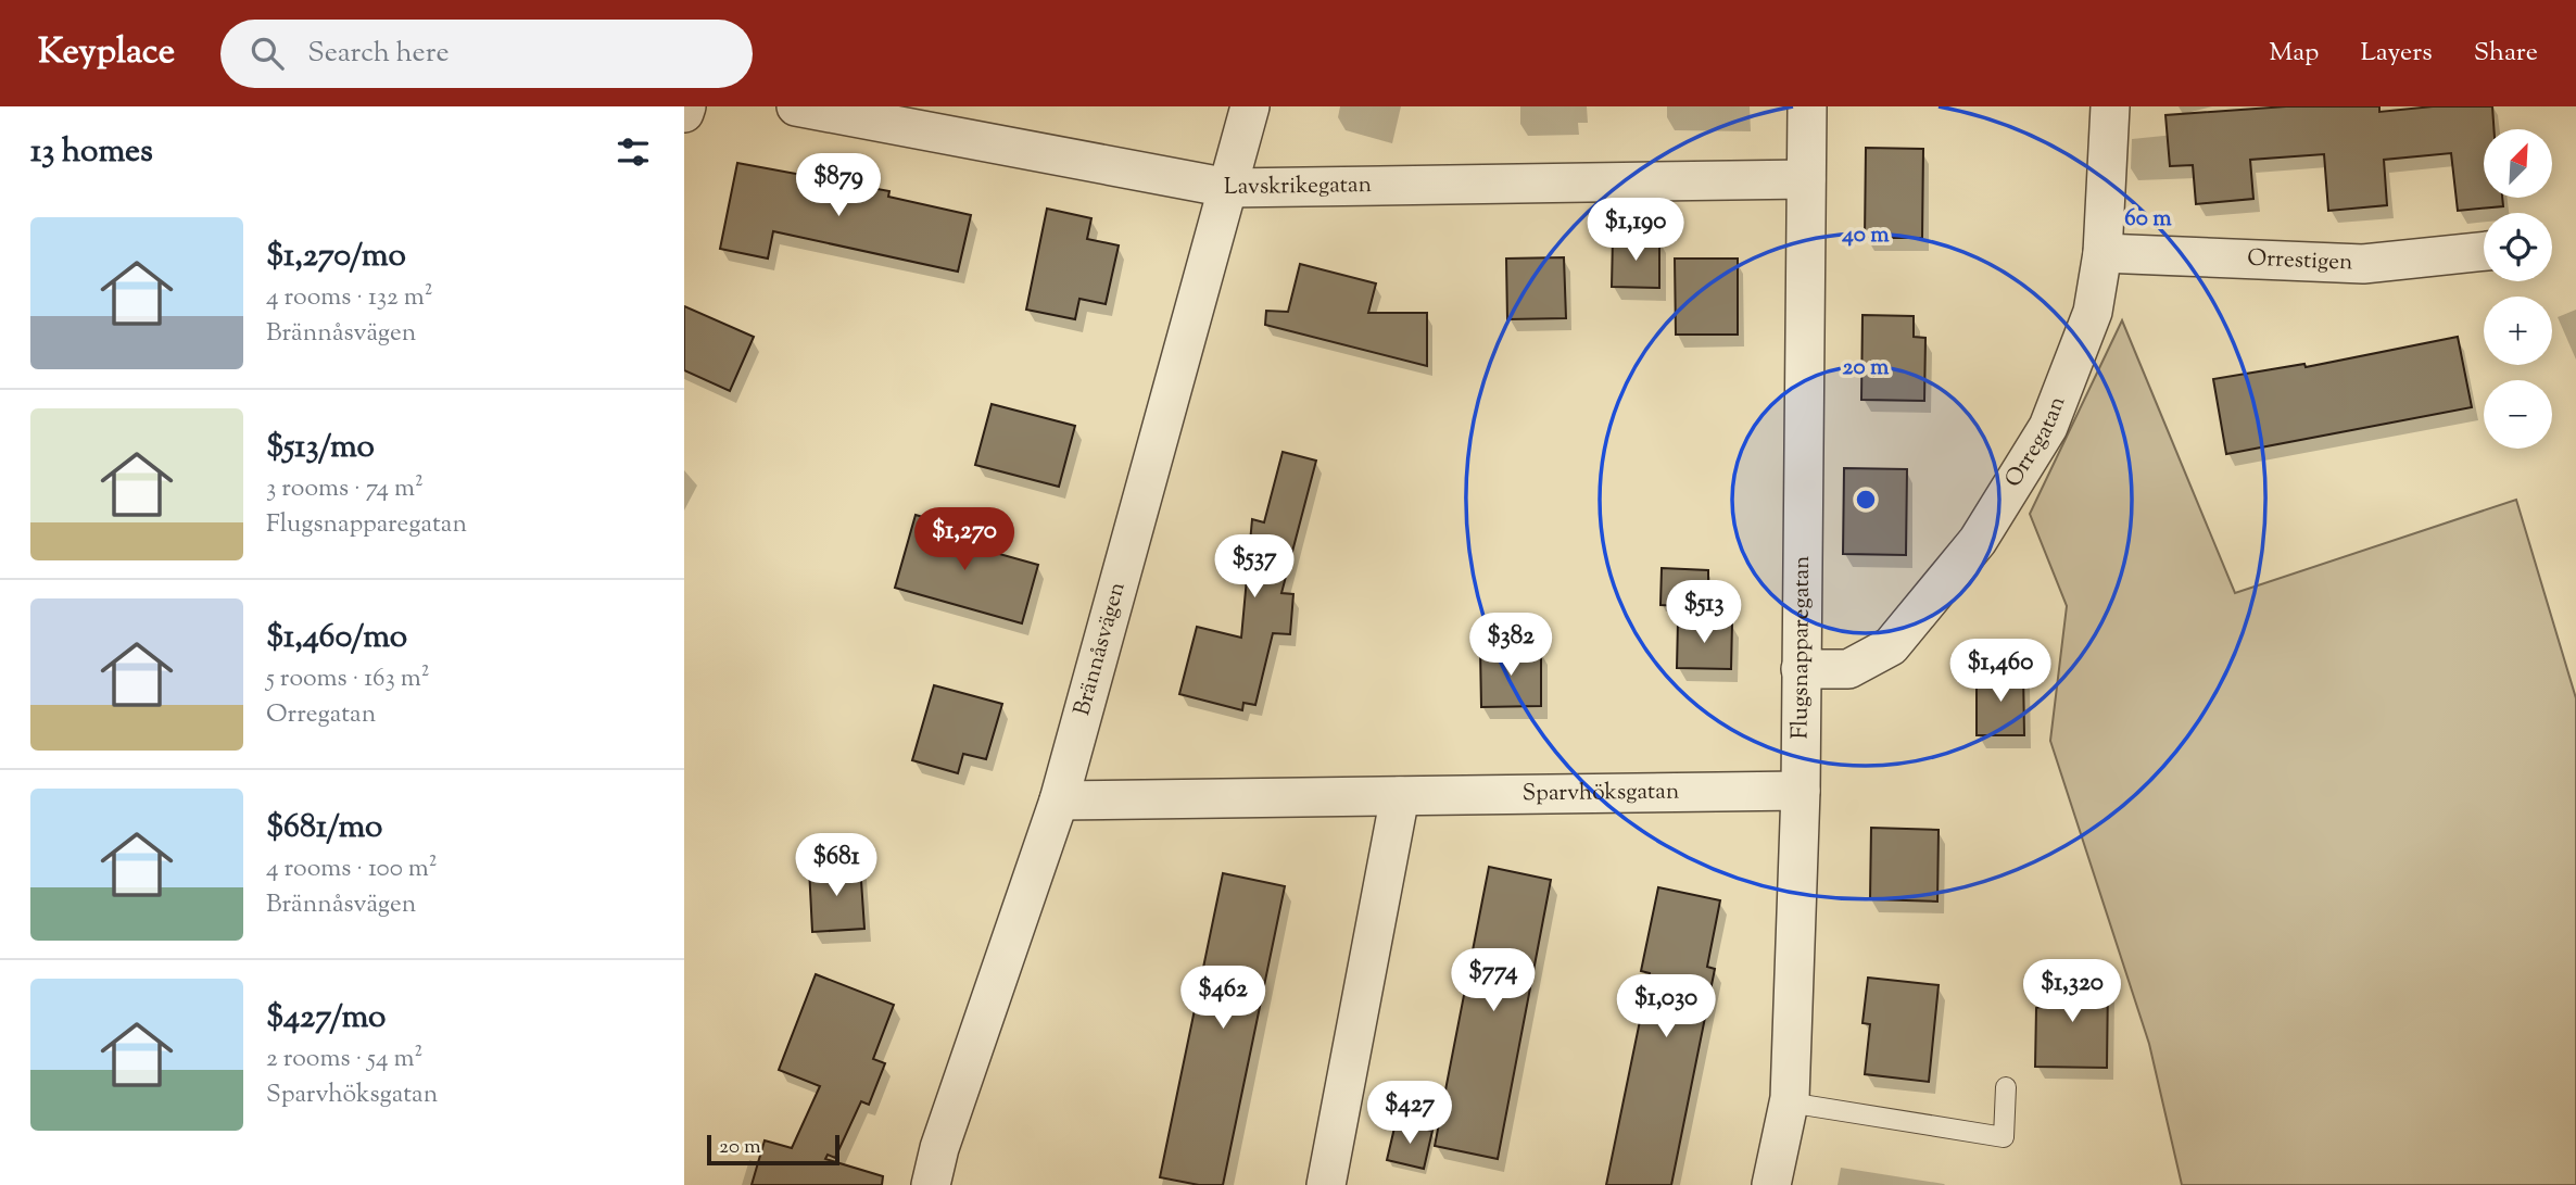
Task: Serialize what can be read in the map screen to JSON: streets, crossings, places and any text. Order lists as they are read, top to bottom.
{
  "streets": {
    "street": [
      "Lavskrikegatan",
      "Orrestigen",
      "Orregatan",
      "Flugsnapparegatan",
      "Brännåsvägen",
      "Sparvhöksgatan"
    ]
  },
  "crossings": [
    ["Lavskrikegatan", "Flugsnapparegatan"],
    ["Lavskrikegatan", "Brännåsvägen"],
    ["Orrestigen", "Orregatan"],
    ["Orregatan", "Flugsnapparegatan"],
    ["Flugsnapparegatan", "Sparvhöksgatan"],
    ["Brännåsvägen", "Sparvhöksgatan"]
  ],
  "scale_bar": "20 m",
  "north": "top right",
  "page": {
    "header": "Keyplace",
    "search": "Search here",
    "nav": ["Map", "Layers", "Share"],
    "heading": "13 homes",
    "map_buttons": ["+", "−"],
    "price": [
      "$879",
      "$1,190",
      "$1,270",
      "$537",
      "$513",
      "$382",
      "$1,460",
      "$681",
      "$774",
      "$1,320",
      "$462",
      "$1,030",
      "$427"
    ],
    "list": [
      {
        "name": "$1,270/mo",
        "note": "4 rooms · 132 m² · Brännåsvägen"
      },
      {
        "name": "$513/mo",
        "note": "3 rooms · 74 m² · Flugsnapparegatan"
      },
      {
        "name": "$1,460/mo",
        "note": "5 rooms · 163 m² · Orregatan"
      },
      {
        "name": "$681/mo",
        "note": "4 rooms · 100 m² · Brännåsvägen"
      },
      {
        "name": "$427/mo",
        "note": "2 rooms · 54 m² · Sparvhöksgatan"
      }
    ],
    "scale": "20 m"
  },
  "rings": ["60 m", "40 m", "20 m"]
}
